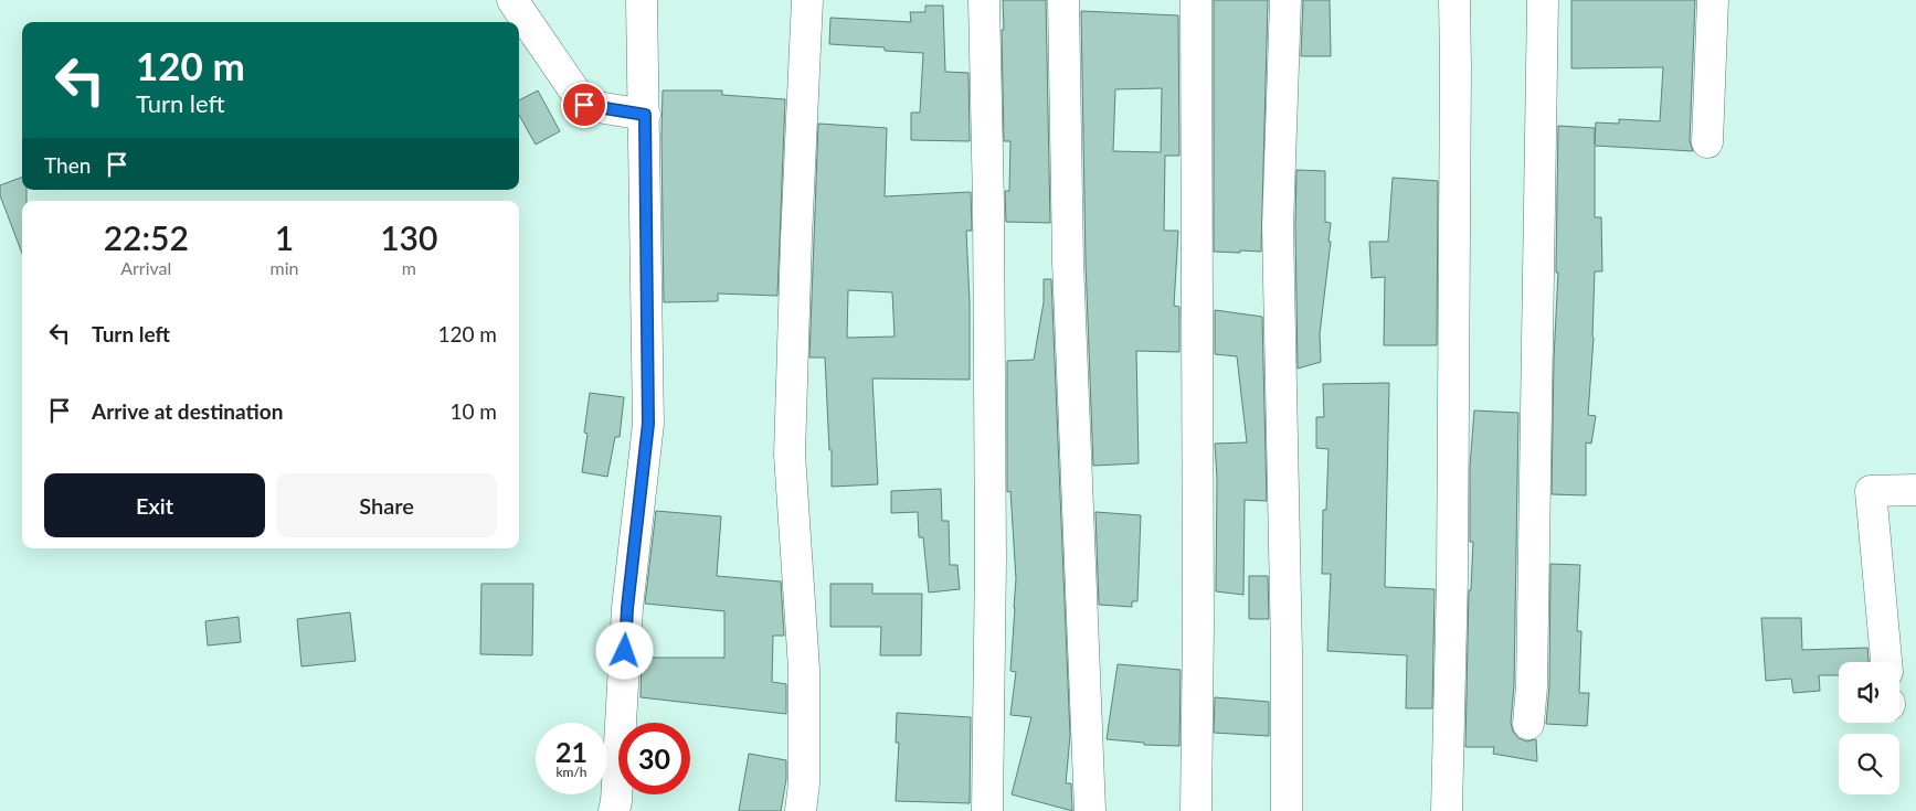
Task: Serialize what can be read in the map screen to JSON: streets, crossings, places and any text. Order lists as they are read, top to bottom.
{
  "page": {
    "turn": ["120 m", "Turn left"],
    "then": "Then",
    "eta": [
      "22:52",
      "Arrival",
      "1",
      "min",
      "130",
      "m"
    ],
    "list": [
      {
        "name": "Turn left",
        "value": "120 m"
      },
      {
        "name": "Arrive at destination",
        "value": "10 m"
      }
    ],
    "buttons": ["Exit", "Share"],
    "speed": "21 km/h",
    "limit": "30"
  }
}
